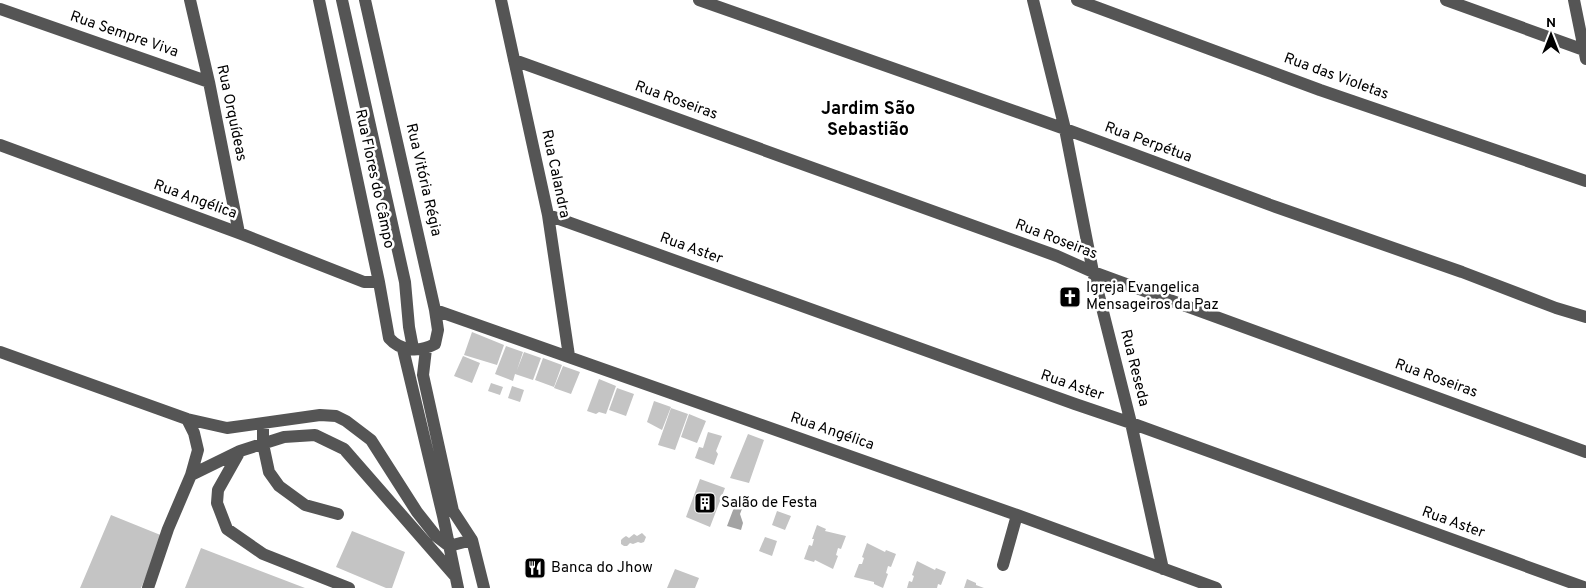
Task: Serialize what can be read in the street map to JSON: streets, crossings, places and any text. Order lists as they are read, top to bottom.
{
  "streets": {
    "street": [
      "Rua Sempre Viva",
      "Rua das Violetas",
      "Rua Roseiras",
      "Rua Orquídeas",
      "Rua Perpétua",
      "Rua Calandra",
      "Rua Flores do Câmpo",
      "Rua Vitória Régia",
      "Rua Angélica",
      "Rua Aster",
      "Rua Reseda"
    ]
  },
  "crossings": [
    ["Rua Sempre Viva", "Rua Orquídeas"],
    ["Rua Roseiras", "Rua Calandra"],
    ["Rua Roseiras", "Rua Reseda"],
    ["Rua Orquídeas", "Rua Angélica"],
    ["Rua Perpétua", "Rua Reseda"],
    ["Rua Calandra", "Rua Angélica"],
    ["Rua Calandra", "Rua Aster"],
    ["Rua Flores do Câmpo", "Rua Vitória Régia"],
    ["Rua Flores do Câmpo", "Rua Angélica"],
    ["Rua Vitória Régia", "Rua Angélica"],
    ["Rua Angélica", "Rua Reseda"],
    ["Rua Aster", "Rua Reseda"]
  ],
  "districts": ["Jardim São Sebastião"],
  "places": {
    "church": ["Igreja Evangelica Mensageiros da Paz"],
    "building": ["Salão de Festa"],
    "restaurant": ["Banca do Jhow"]
  },
  "north": "top"
}
